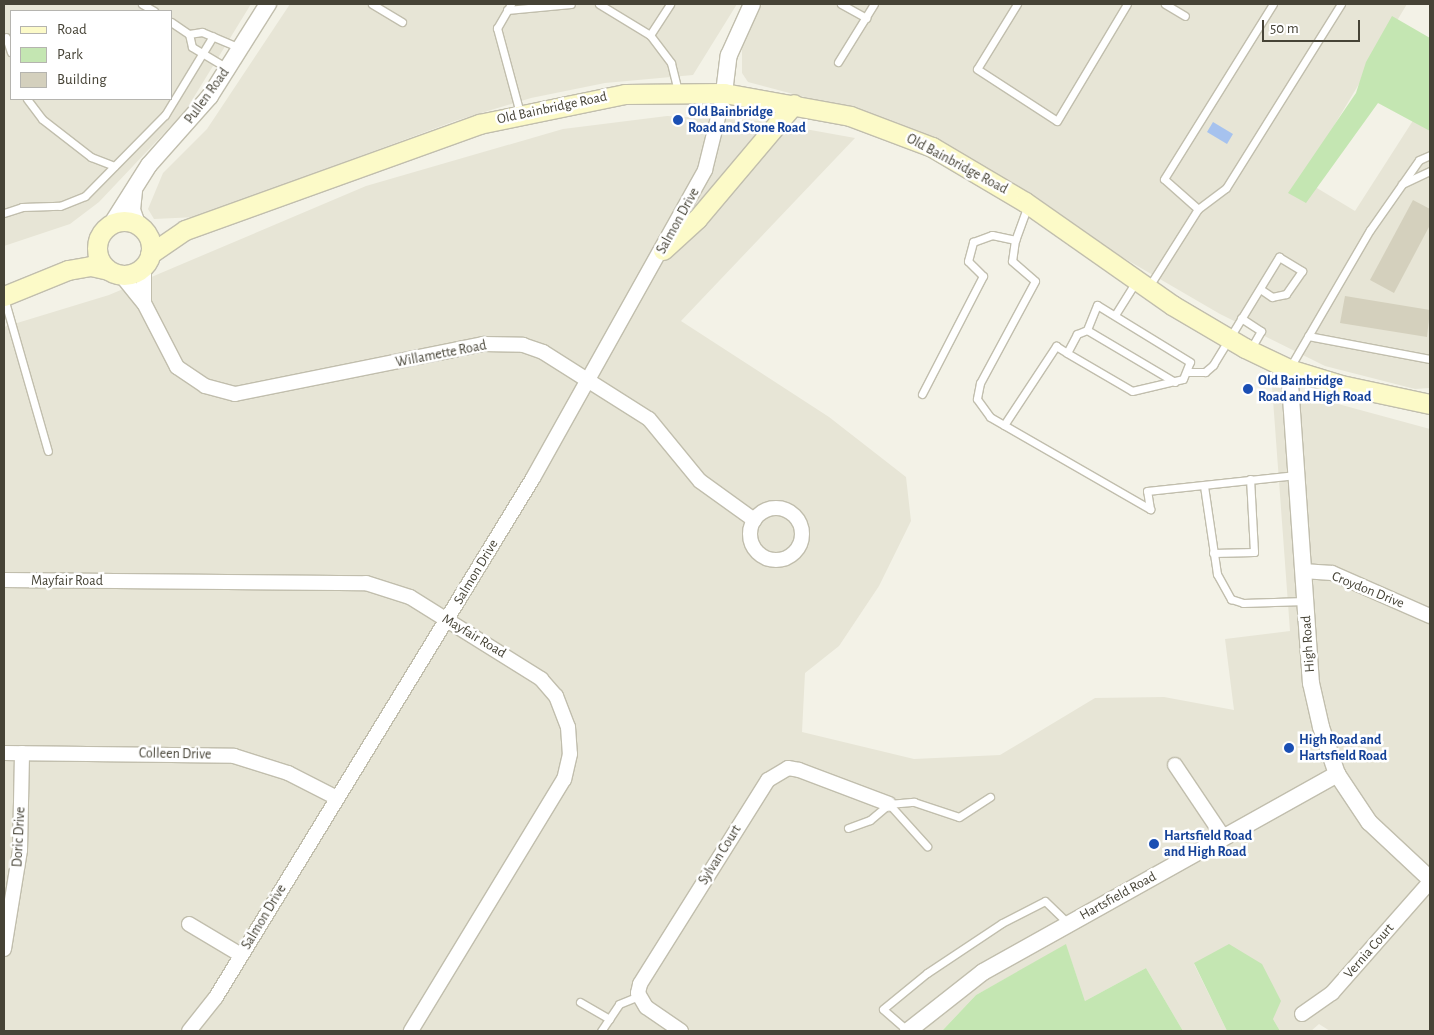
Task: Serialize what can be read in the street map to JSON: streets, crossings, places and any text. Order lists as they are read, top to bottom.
{
  "streets": {
    "main road": ["Old Bainbridge Road"],
    "street": [
      "Pullen Road",
      "Salmon Drive",
      "Willamette Road",
      "Mayfair Road",
      "Croydon Drive",
      "High Road",
      "Colleen Drive",
      "Doric Drive",
      "Sylvan Court",
      "Hartsfield Road",
      "Vernia Court"
    ]
  },
  "crossings": [
    ["Pullen Road", "Old Bainbridge Road"],
    ["Old Bainbridge Road", "Salmon Drive"],
    ["Old Bainbridge Road", "Willamette Road"],
    ["Old Bainbridge Road", "High Road"],
    ["Salmon Drive", "Willamette Road"],
    ["Salmon Drive", "Mayfair Road"],
    ["Salmon Drive", "Colleen Drive"],
    ["Croydon Drive", "High Road"],
    ["High Road", "Hartsfield Road"],
    ["High Road", "Vernia Court"],
    ["Colleen Drive", "Doric Drive"]
  ],
  "places": [
    "Old Bainbridge Road and Stone Road",
    "Old Bainbridge Road and High Road",
    "High Road and Hartsfield Road",
    "Hartsfield Road and High Road"
  ],
  "legend": ["Road", "Park", "Building"],
  "scale_bar": "50 m"
}
